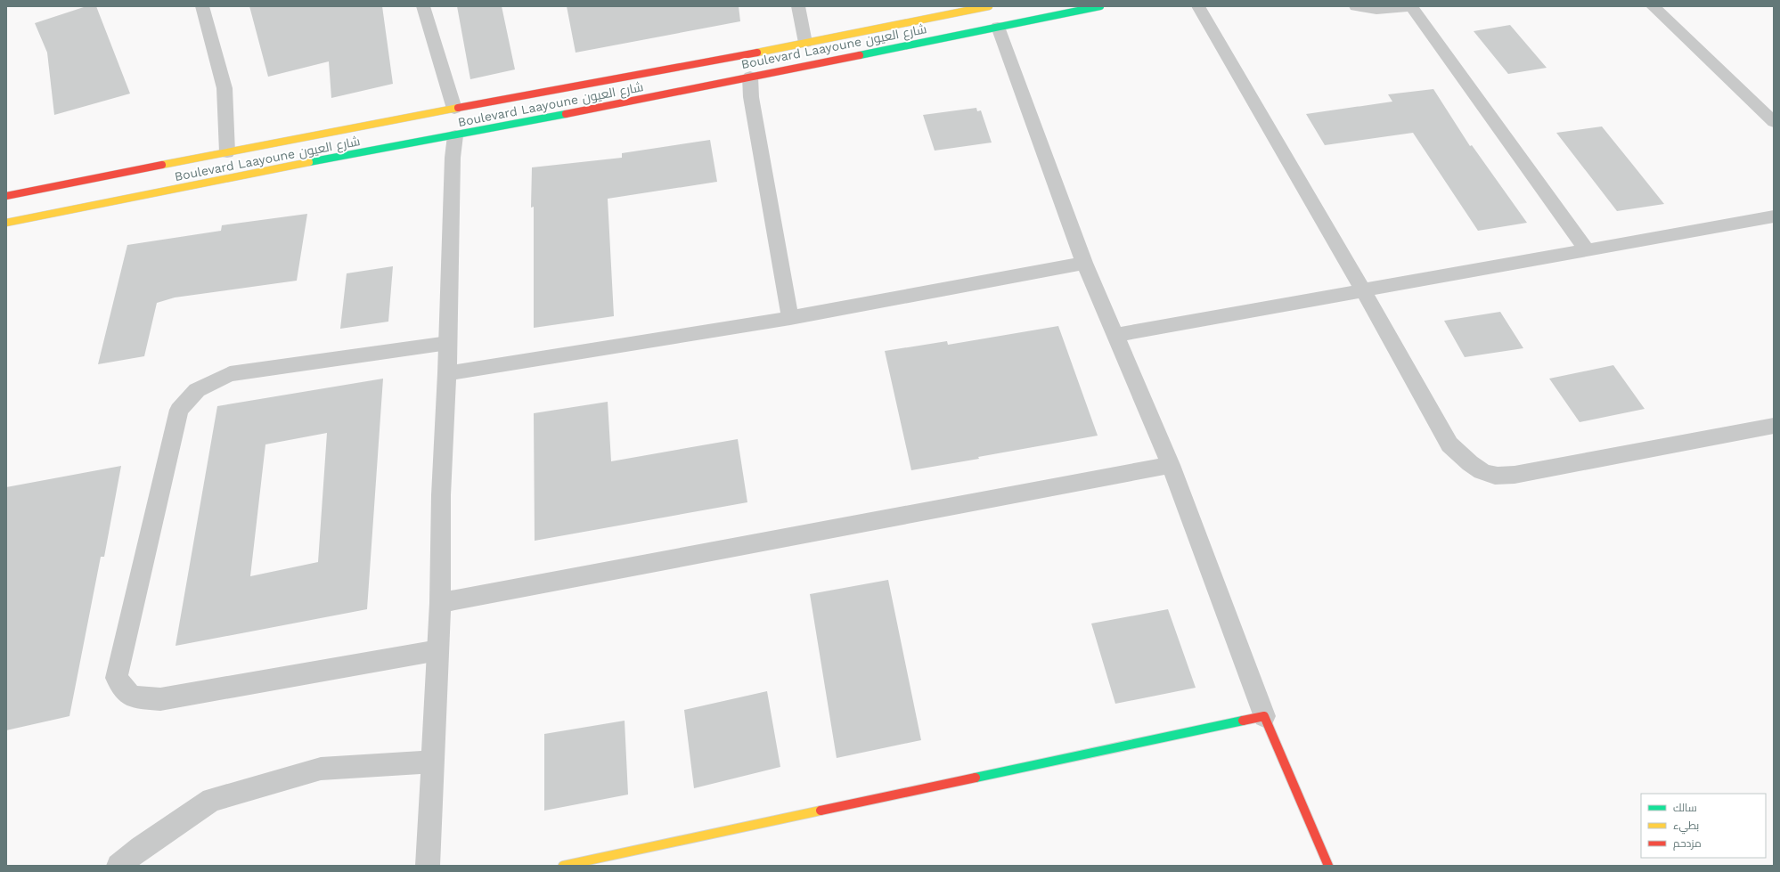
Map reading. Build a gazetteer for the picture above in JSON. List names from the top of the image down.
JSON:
{
  "streets": {
    "street": ["Boulevard Laayoune شارع العيون"]
  },
  "legend": ["سالك", "بطيء", "مزدحم"]
}
